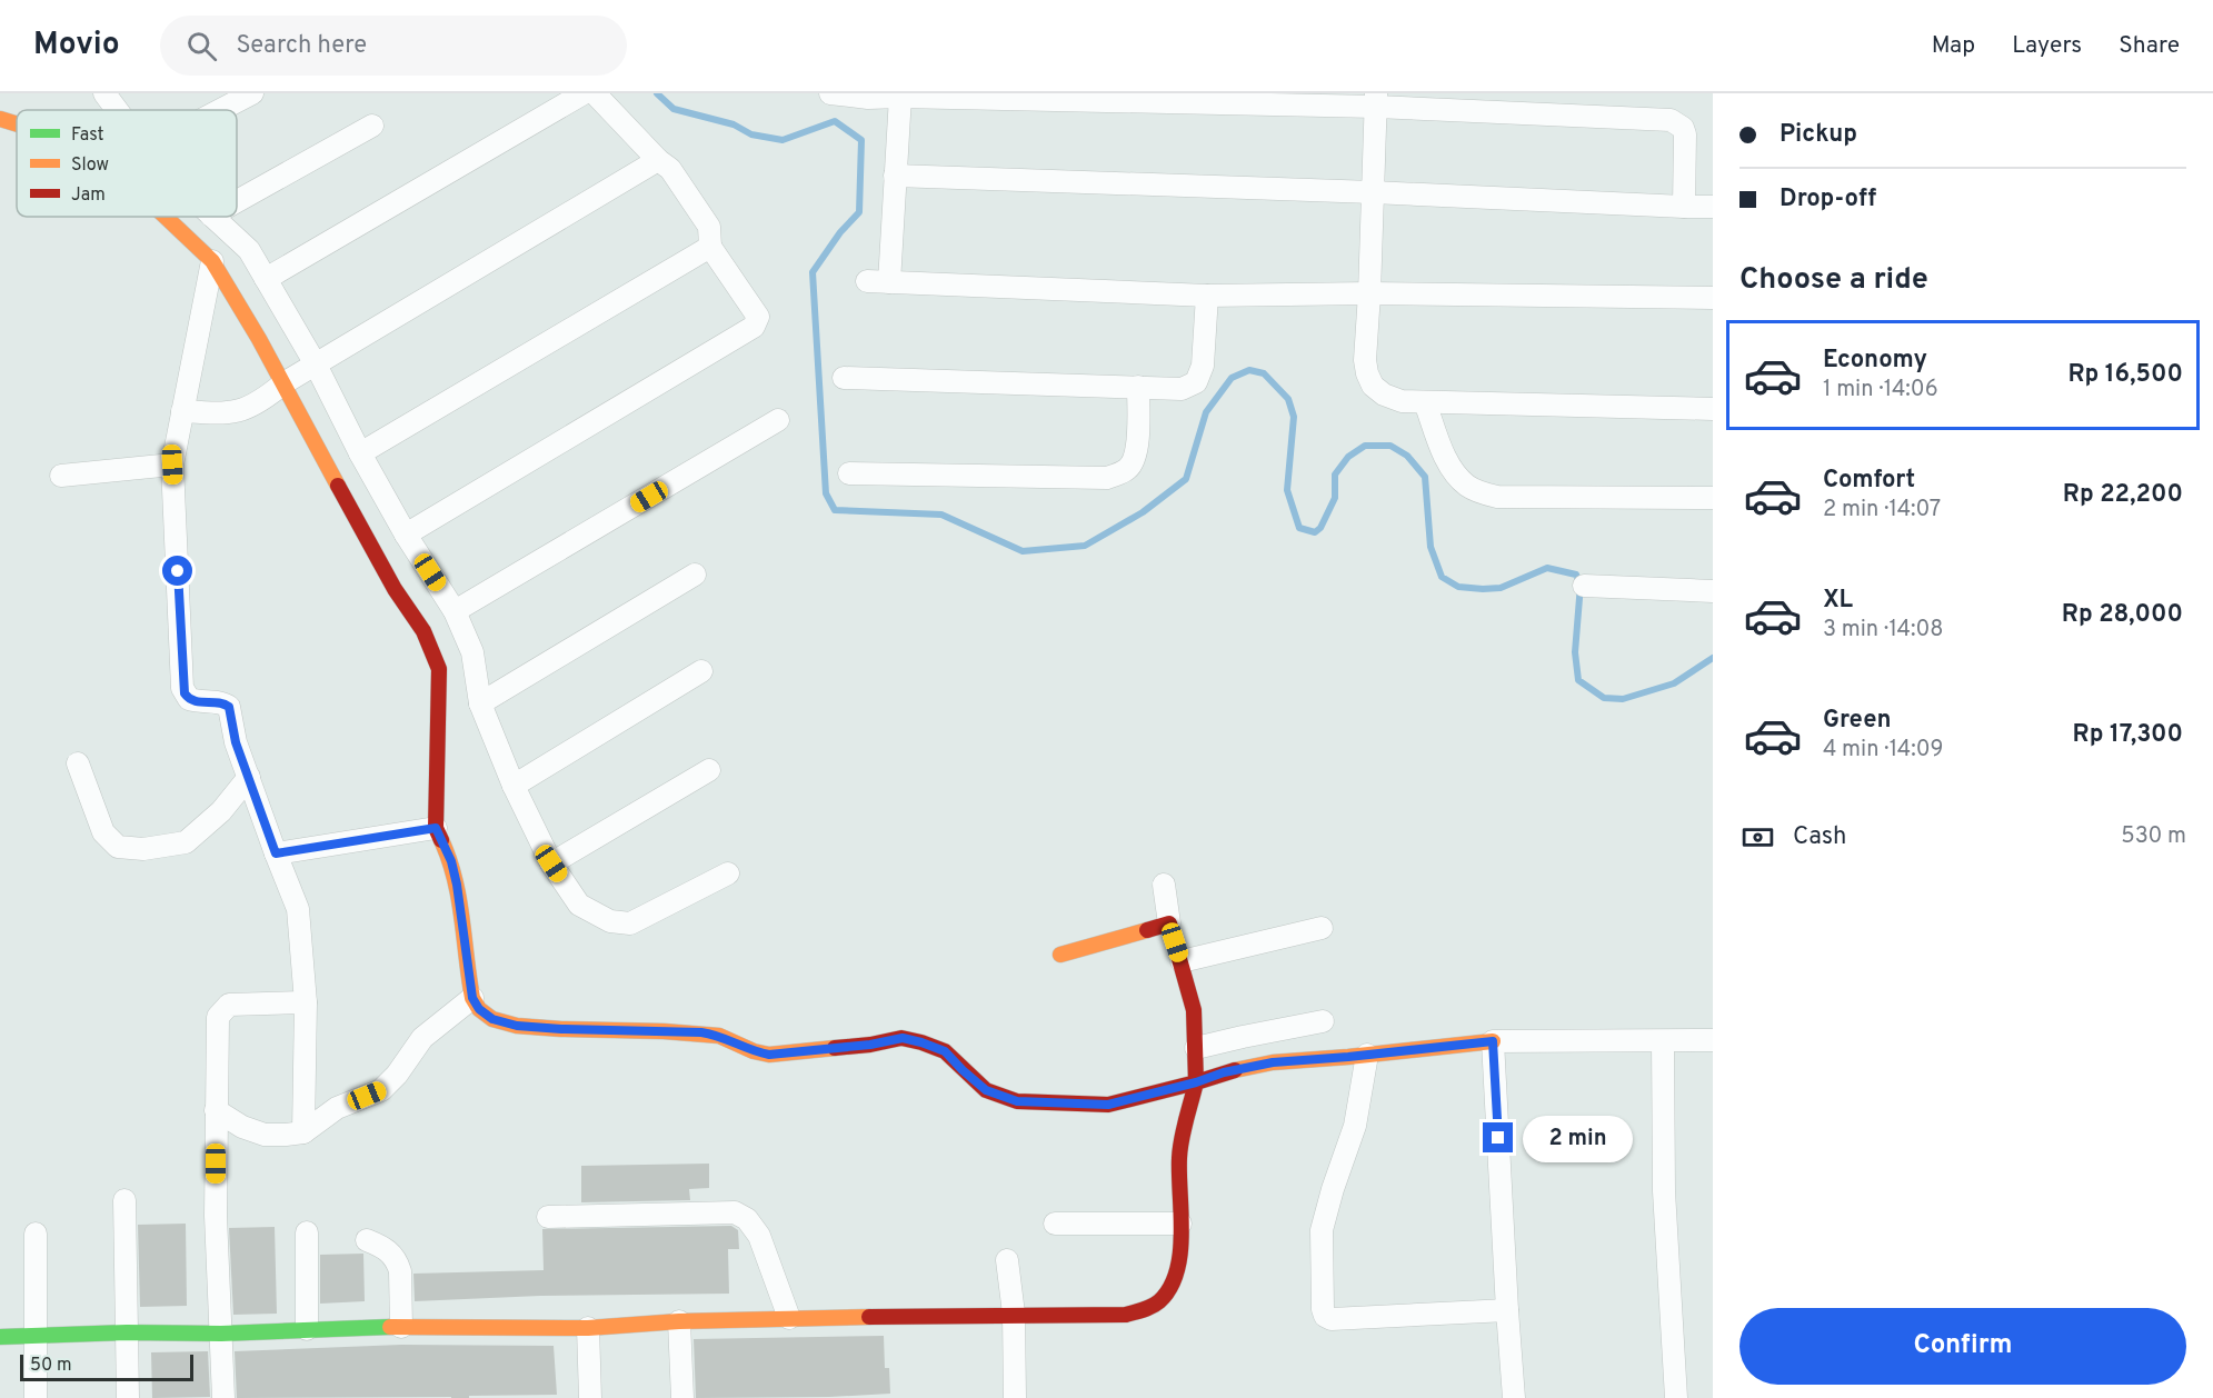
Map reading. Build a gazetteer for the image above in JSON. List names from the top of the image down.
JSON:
{
  "legend": ["Fast", "Slow", "Jam"],
  "scale_bar": "50 m",
  "page": {
    "header": "Movio",
    "search": "Search here",
    "nav": ["Map", "Layers", "Share"],
    "banner": ["Pickup", "Drop-off"],
    "heading": "Choose a ride",
    "list": [
      {
        "name": "Economy",
        "note": "1 min · 14:06",
        "value": "Rp 16,500"
      },
      {
        "name": "Comfort",
        "note": "2 min · 14:07",
        "value": "Rp 22,200"
      },
      {
        "name": "XL",
        "note": "3 min · 14:08",
        "value": "Rp 28,000"
      },
      {
        "name": "Green",
        "note": "4 min · 14:09",
        "value": "Rp 17,300"
      }
    ],
    "pay": ["Cash", "530 m"],
    "bubble": "2 min",
    "buttons": "Confirm",
    "scale": "50 m"
  }
}
